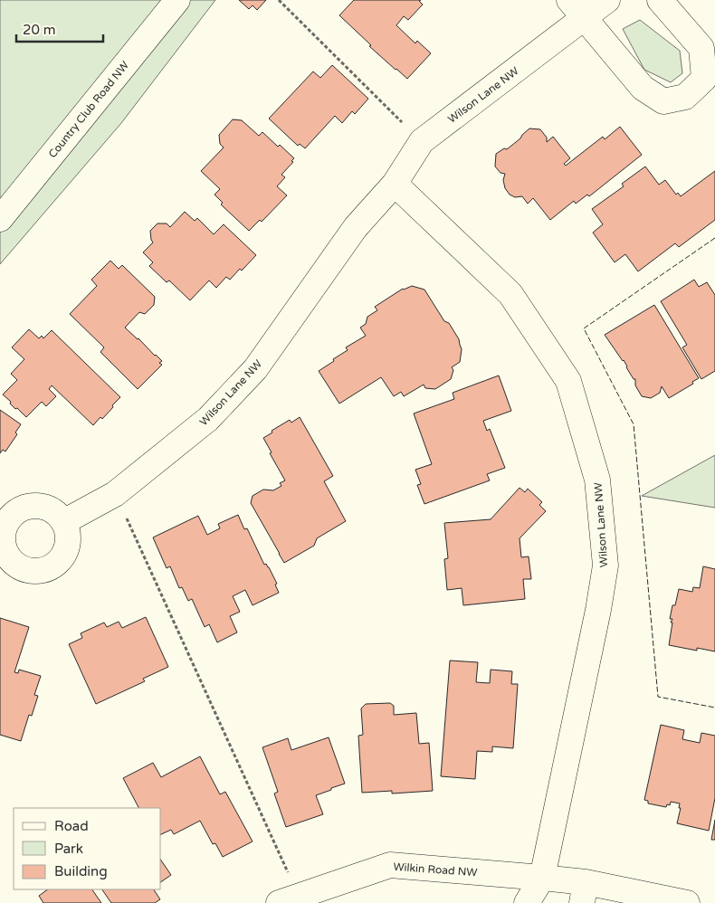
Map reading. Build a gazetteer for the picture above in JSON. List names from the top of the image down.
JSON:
{
  "streets": {
    "street": ["Wilson Lane NW", "Country Club Road NW", "Wilkin Road NW"]
  },
  "crossings": [
    ["Wilson Lane NW", "Wilkin Road NW"]
  ],
  "legend": ["Road", "Park", "Building"],
  "scale_bar": "20 m"
}
